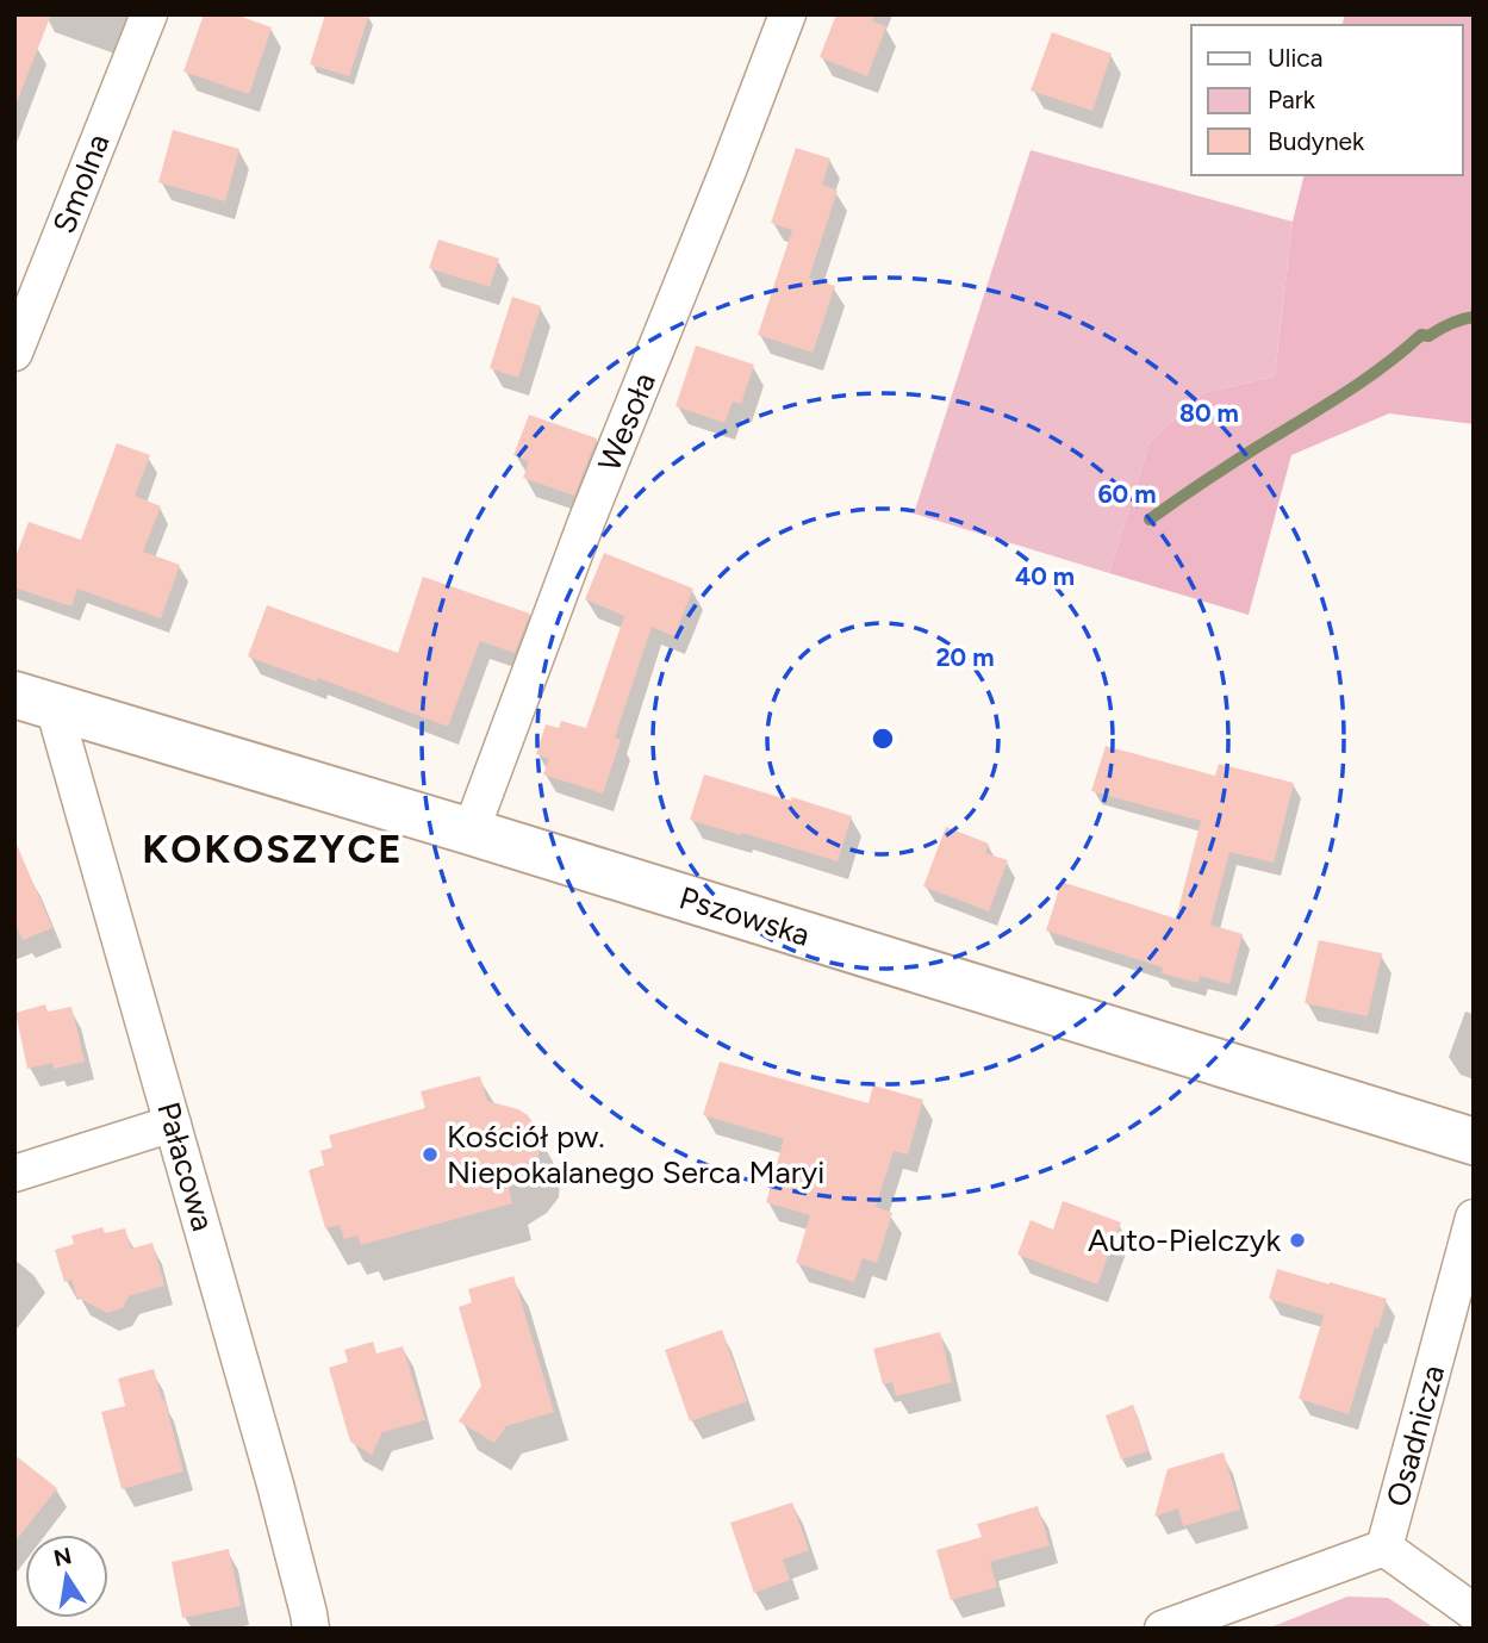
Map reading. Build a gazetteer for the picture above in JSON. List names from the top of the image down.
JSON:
{
  "streets": {
    "main road": ["Pszowska"],
    "street": [
      "Smolna",
      "Wesoła",
      "Pałacowa",
      "Osadnicza"
    ]
  },
  "crossings": [
    ["Wesoła", "Pszowska"],
    ["Pszowska", "Pałacowa"]
  ],
  "districts": ["KOKOSZYCE"],
  "places": ["Kościół pw. Niepokalanego Serca Maryi", "Auto-Pielczyk"],
  "legend": ["Ulica", "Park", "Budynek"],
  "north": "top",
  "rings": [
    "80 m",
    "60 m",
    "40 m",
    "20 m"
  ]
}
